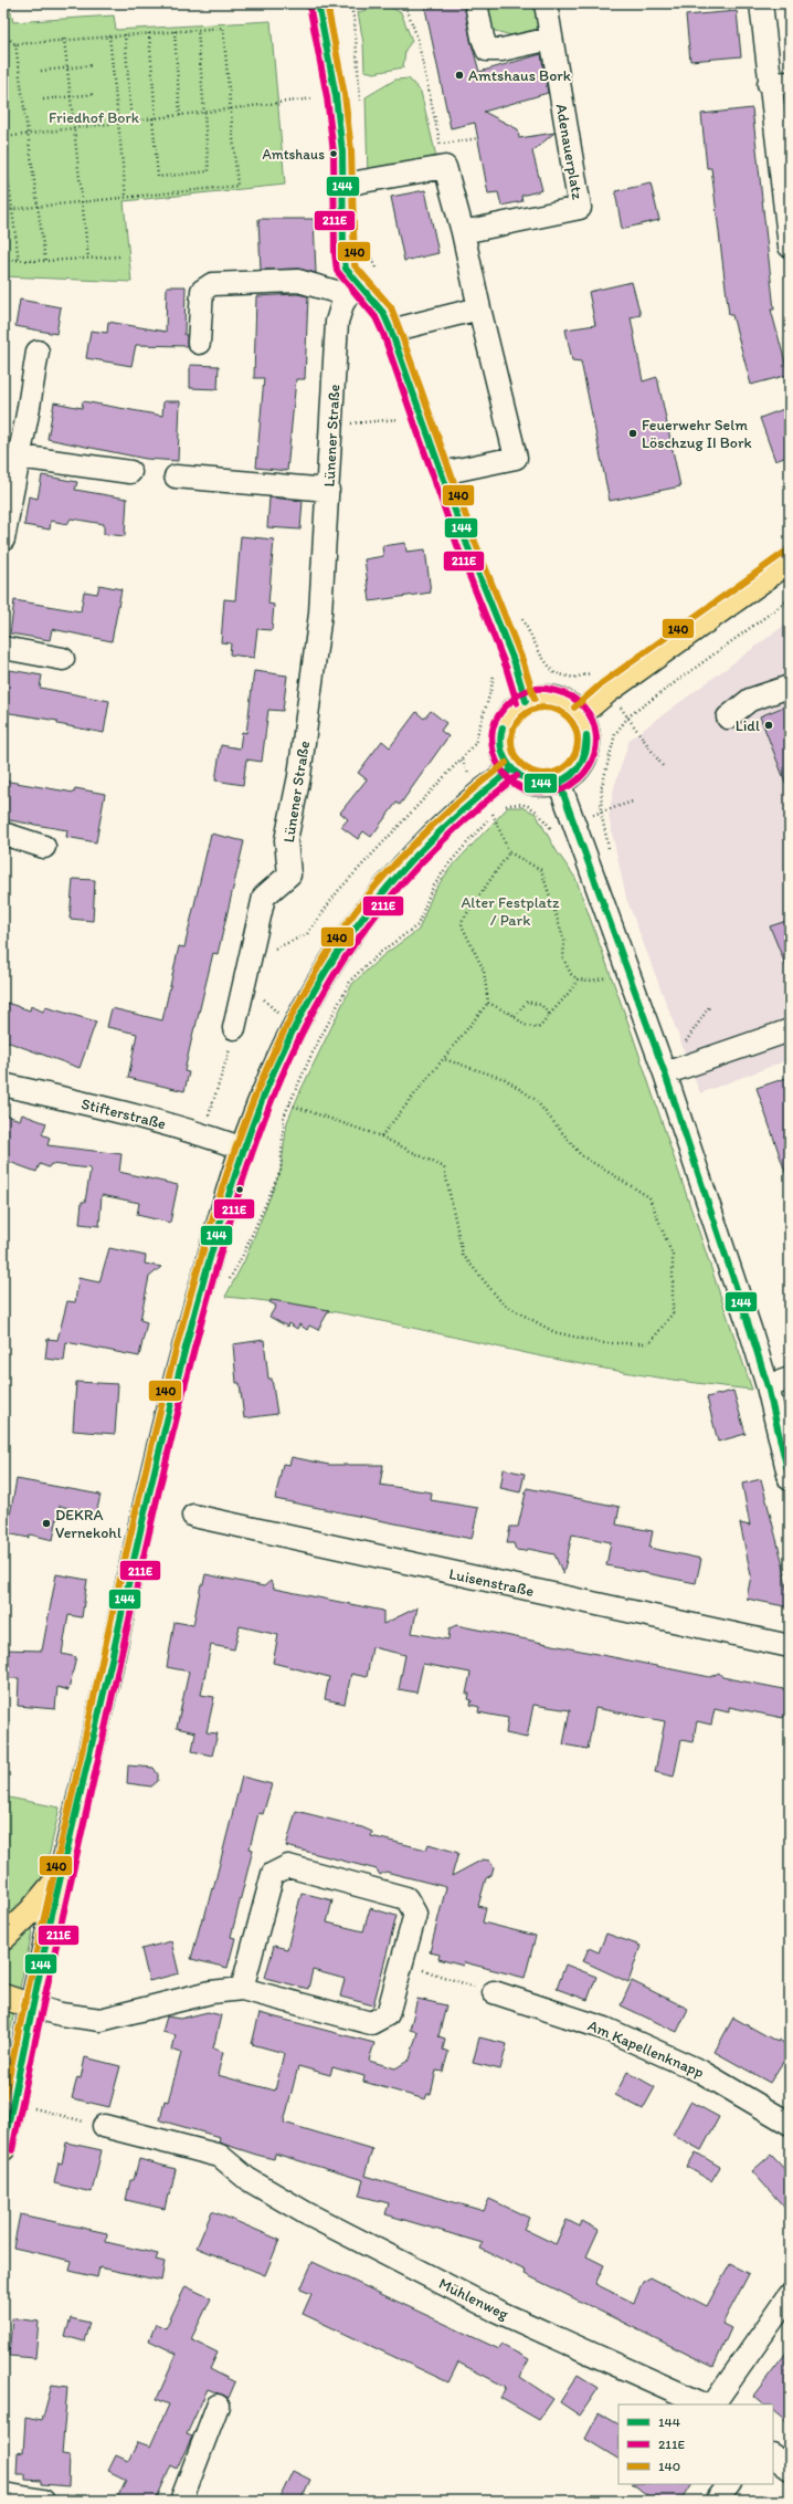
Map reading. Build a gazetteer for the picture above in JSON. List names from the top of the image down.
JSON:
{
  "streets": {
    "street": [
      "Adenauerplatz",
      "Lünener Straße",
      "Stifterstraße",
      "Luisenstraße",
      "Am Kapellenknapp",
      "Mühlenweg"
    ]
  },
  "parks": ["Friedhof Bork", "Alter Festplatz / Park"],
  "places": [
    "Amtshaus Bork",
    "Amtshaus",
    "Feuerwehr Selm Löschzug II Bork",
    "Lidl",
    "DEKRA Vernekohl"
  ],
  "lines": ["transit line 144", "transit line 140", "transit line 211E"],
  "legend": ["144", "211E", "140"]
}
